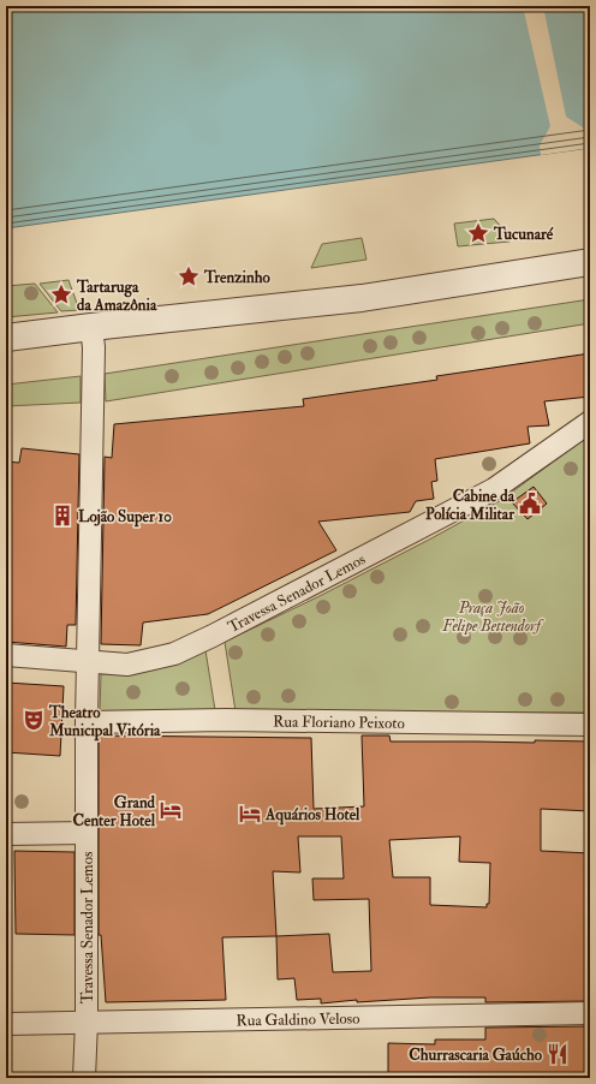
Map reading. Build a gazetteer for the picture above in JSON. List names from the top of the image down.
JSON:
{
  "streets": {
    "street": ["Travessa Senador Lemos", "Rua Floriano Peixoto", "Rua Galdino Veloso"]
  },
  "crossings": [
    ["Travessa Senador Lemos", "Rua Floriano Peixoto"],
    ["Travessa Senador Lemos", "Rua Galdino Veloso"]
  ],
  "parks": ["Praça João Felipe Bettendorf"],
  "places": {
    "place": ["Tucunaré", "Trenzinho", "Tartaruga da Amazônia"],
    "public building": ["Cabine da Polícia Militar"],
    "building": ["Lojão Super 10"],
    "theatre": ["Theatro Municipal Vitória"],
    "hotel": ["Grand Center Hotel", "Aquários Hotel"],
    "restaurant": ["Churrascaria Gaúcho"]
  }
}
